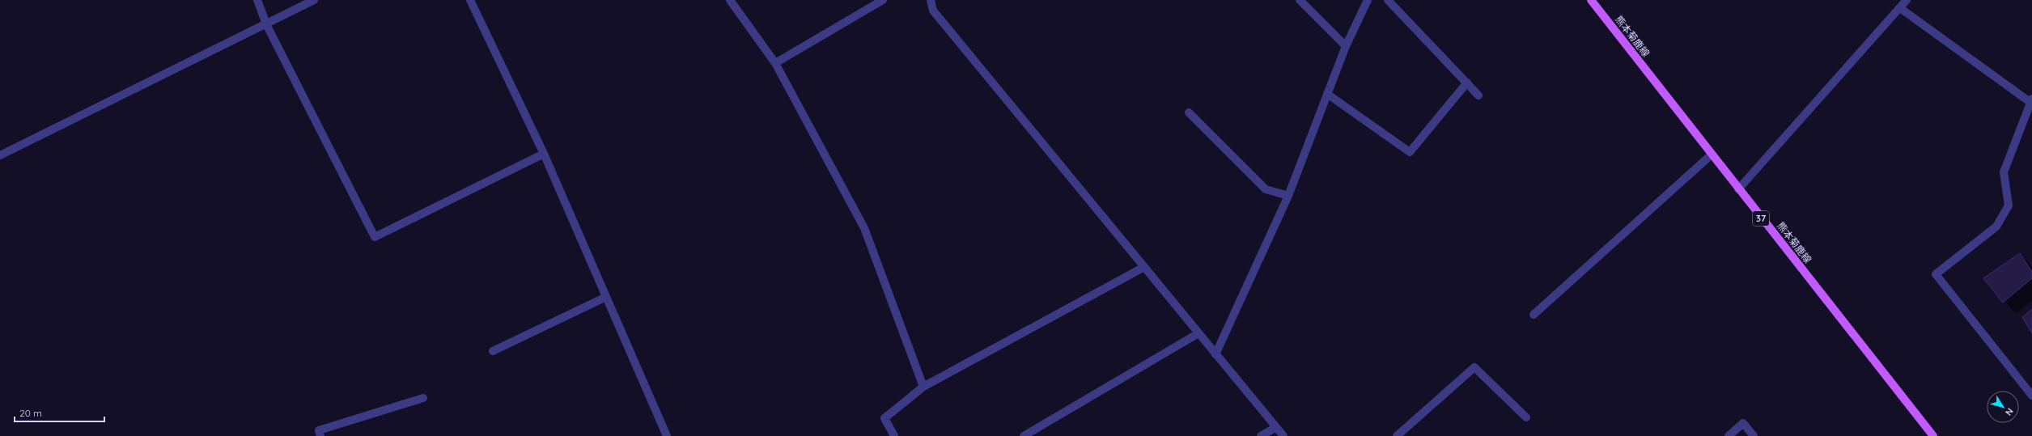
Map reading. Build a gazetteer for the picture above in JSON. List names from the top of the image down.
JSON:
{
  "streets": {
    "main road": ["熊本菊鹿線", "37"]
  },
  "scale_bar": "20 m",
  "north": "bottom right"
}
